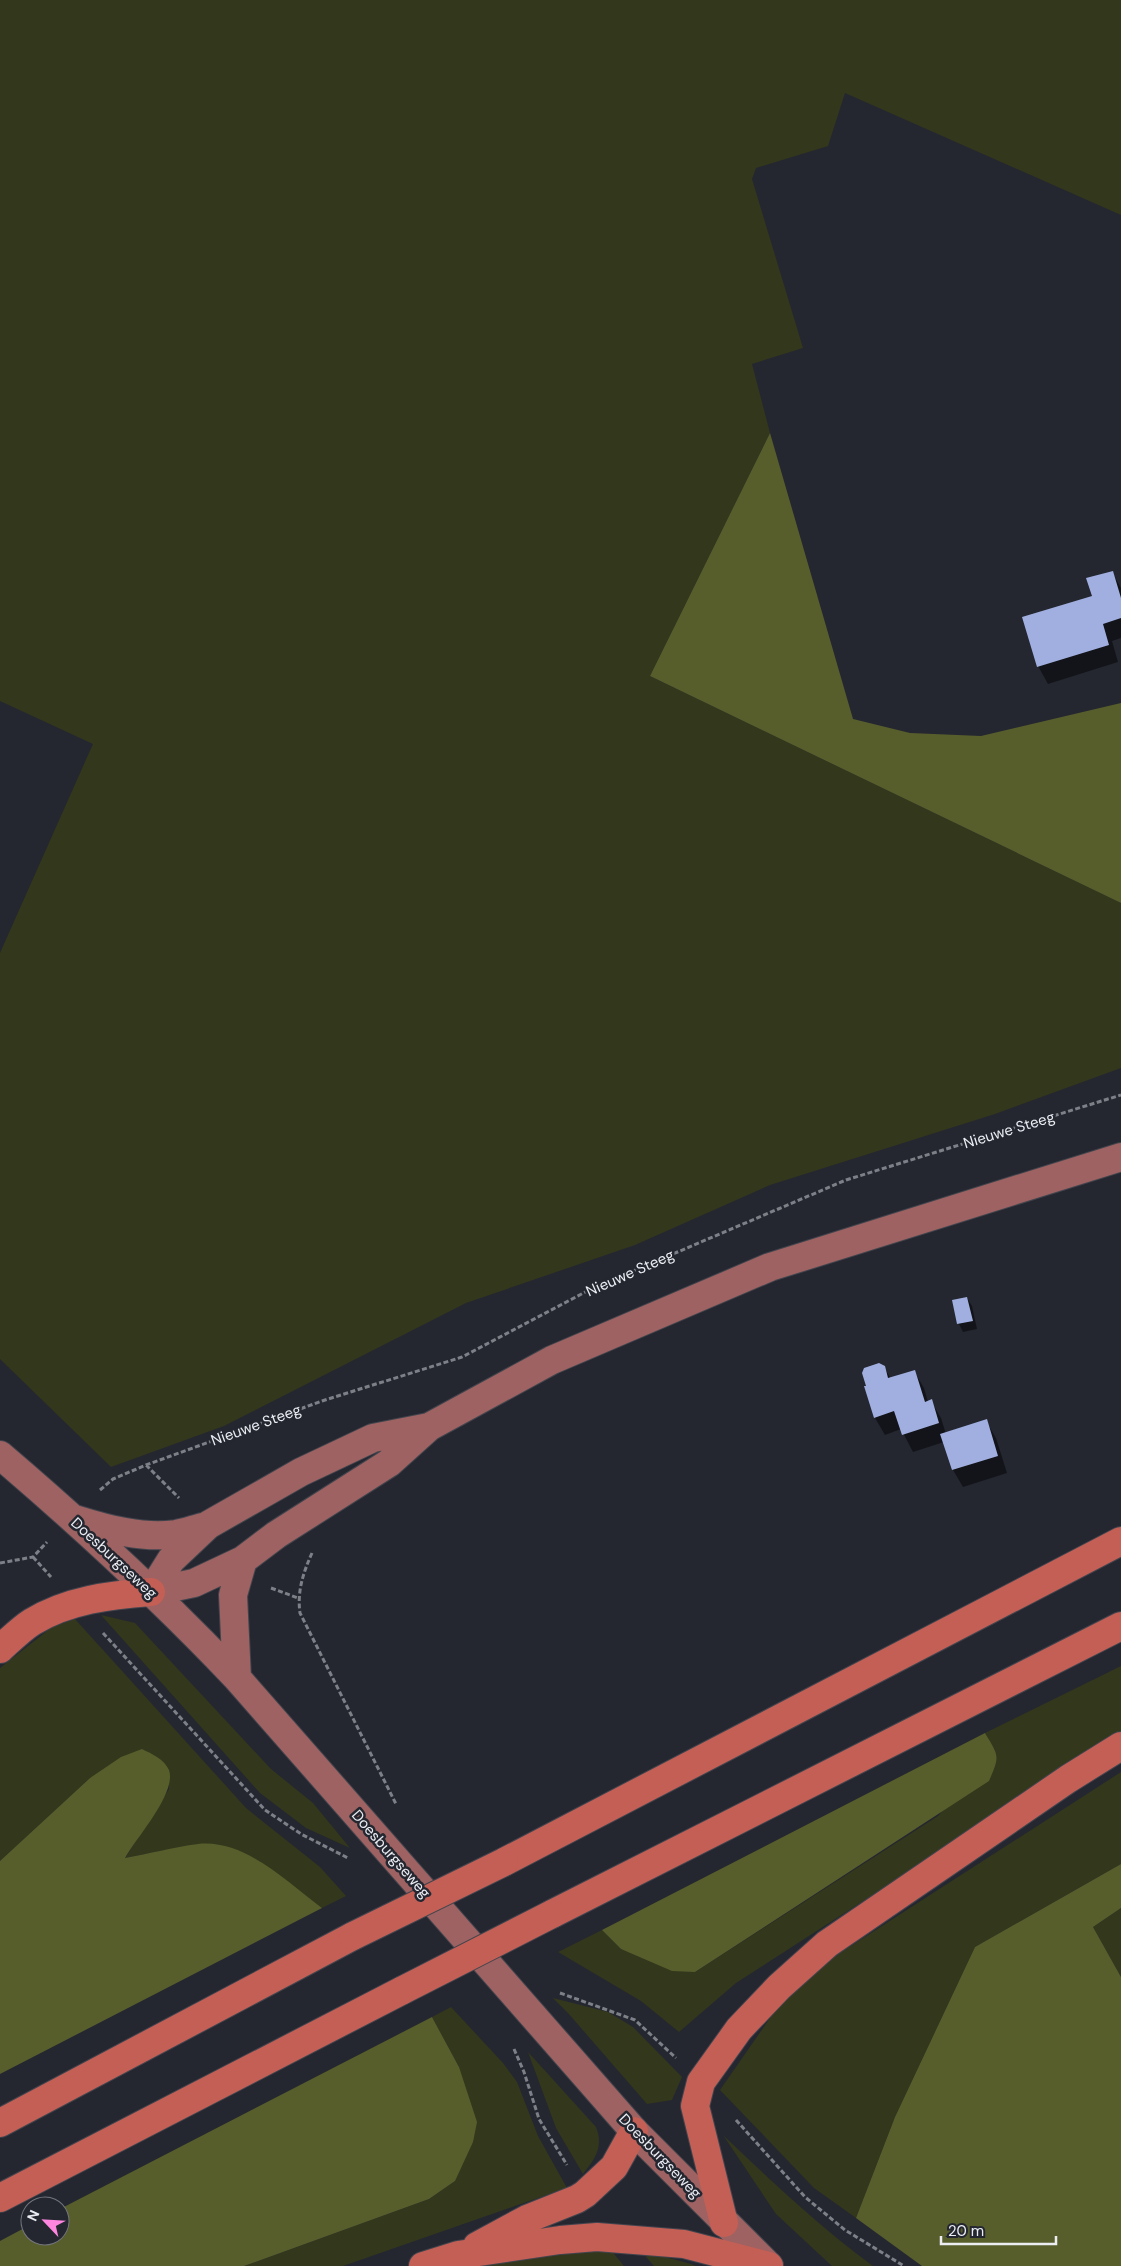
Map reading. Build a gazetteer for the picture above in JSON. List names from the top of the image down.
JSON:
{
  "streets": {
    "main road": ["Doesburgseweg"],
    "path": ["Nieuwe Steeg"]
  },
  "scale_bar": "20 m",
  "north": "top left"
}
